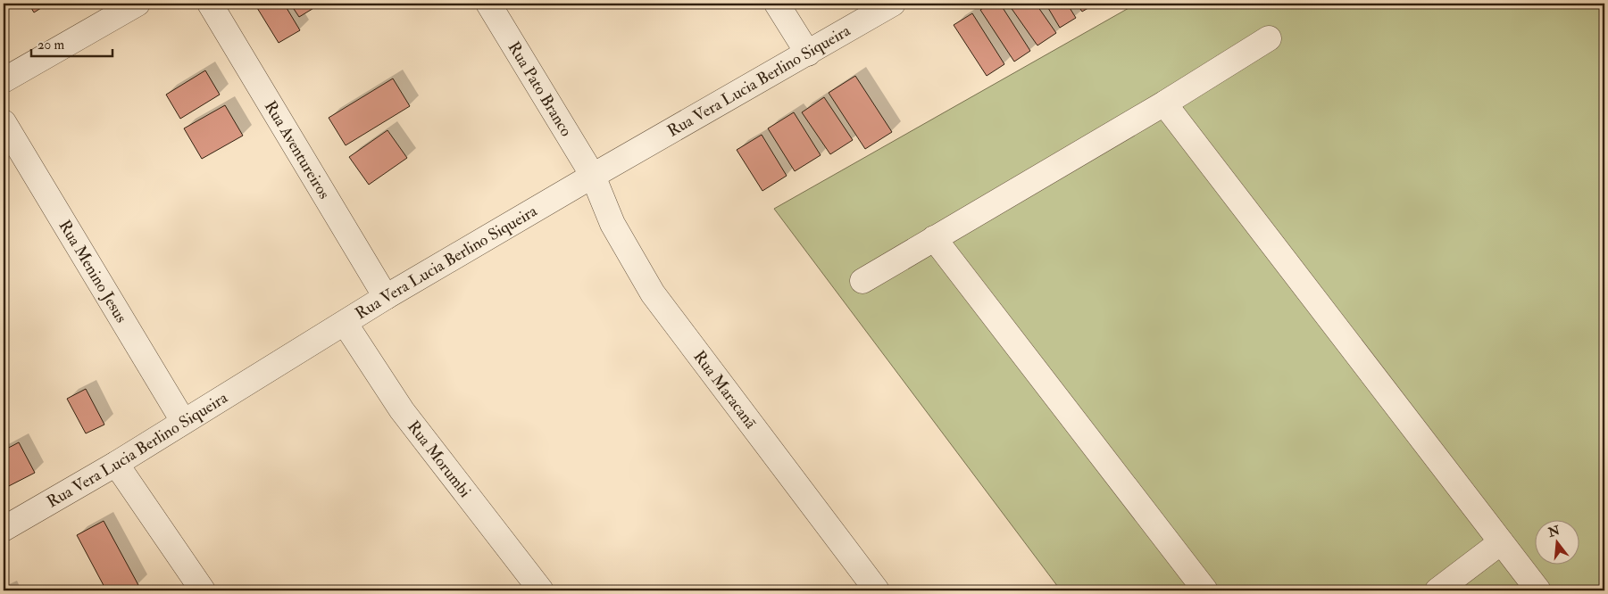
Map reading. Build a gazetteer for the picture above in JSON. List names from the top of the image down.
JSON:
{
  "streets": {
    "street": [
      "Rua Vera Lucia Berlino Siqueira",
      "Rua Pato Branco",
      "Rua Aventureiros",
      "Rua Menino Jesus",
      "Rua Maracanã",
      "Rua Morumbi"
    ]
  },
  "crossings": [
    ["Rua Vera Lucia Berlino Siqueira", "Rua Pato Branco"],
    ["Rua Vera Lucia Berlino Siqueira", "Rua Aventureiros"],
    ["Rua Vera Lucia Berlino Siqueira", "Rua Menino Jesus"],
    ["Rua Vera Lucia Berlino Siqueira", "Rua Maracanã"],
    ["Rua Vera Lucia Berlino Siqueira", "Rua Morumbi"],
    ["Rua Pato Branco", "Rua Maracanã"]
  ],
  "scale_bar": "20 m",
  "north": "top"
}
